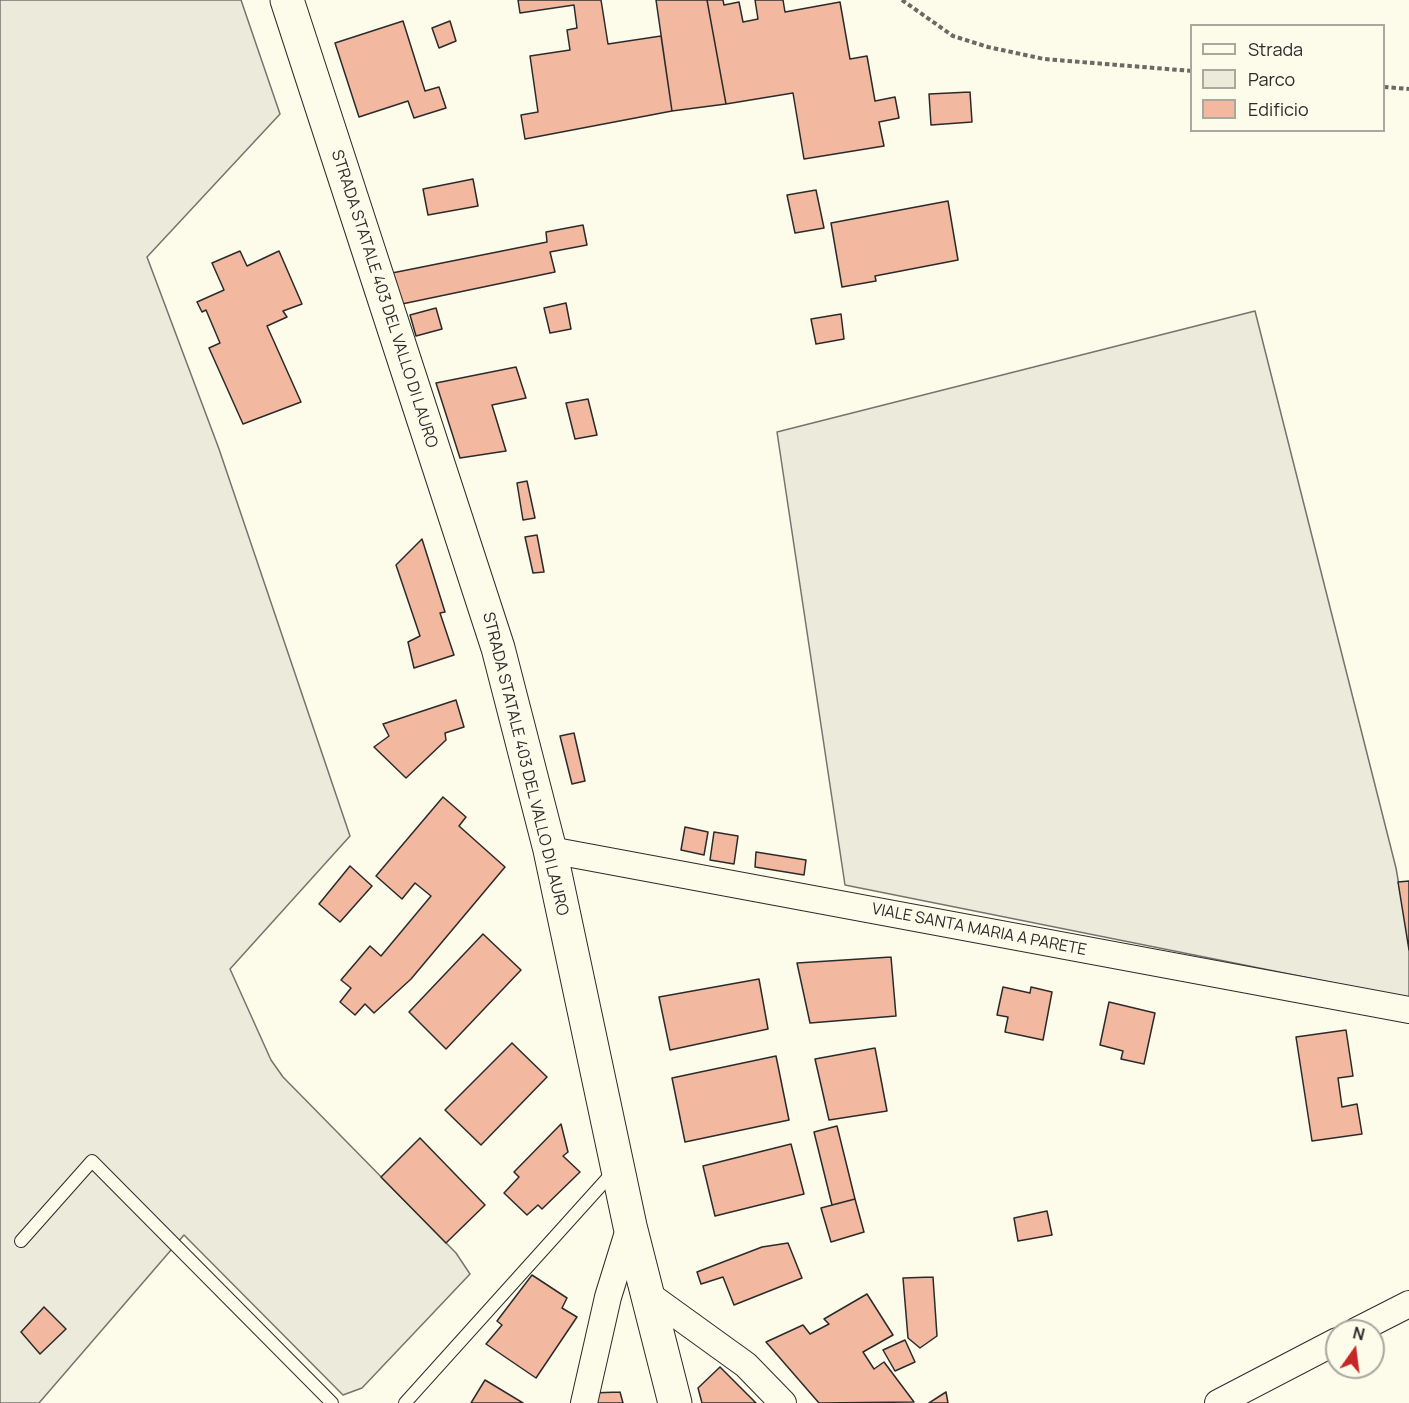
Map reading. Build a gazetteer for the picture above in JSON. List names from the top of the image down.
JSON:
{
  "streets": {
    "main road": ["STRADA STATALE 403 DEL VALLO DI LAURO"],
    "street": ["VIALE SANTA MARIA A PARETE"]
  },
  "crossings": [
    ["STRADA STATALE 403 DEL VALLO DI LAURO", "VIALE SANTA MARIA A PARETE"]
  ],
  "legend": ["Strada", "Parco", "Edificio"],
  "north": "top"
}
